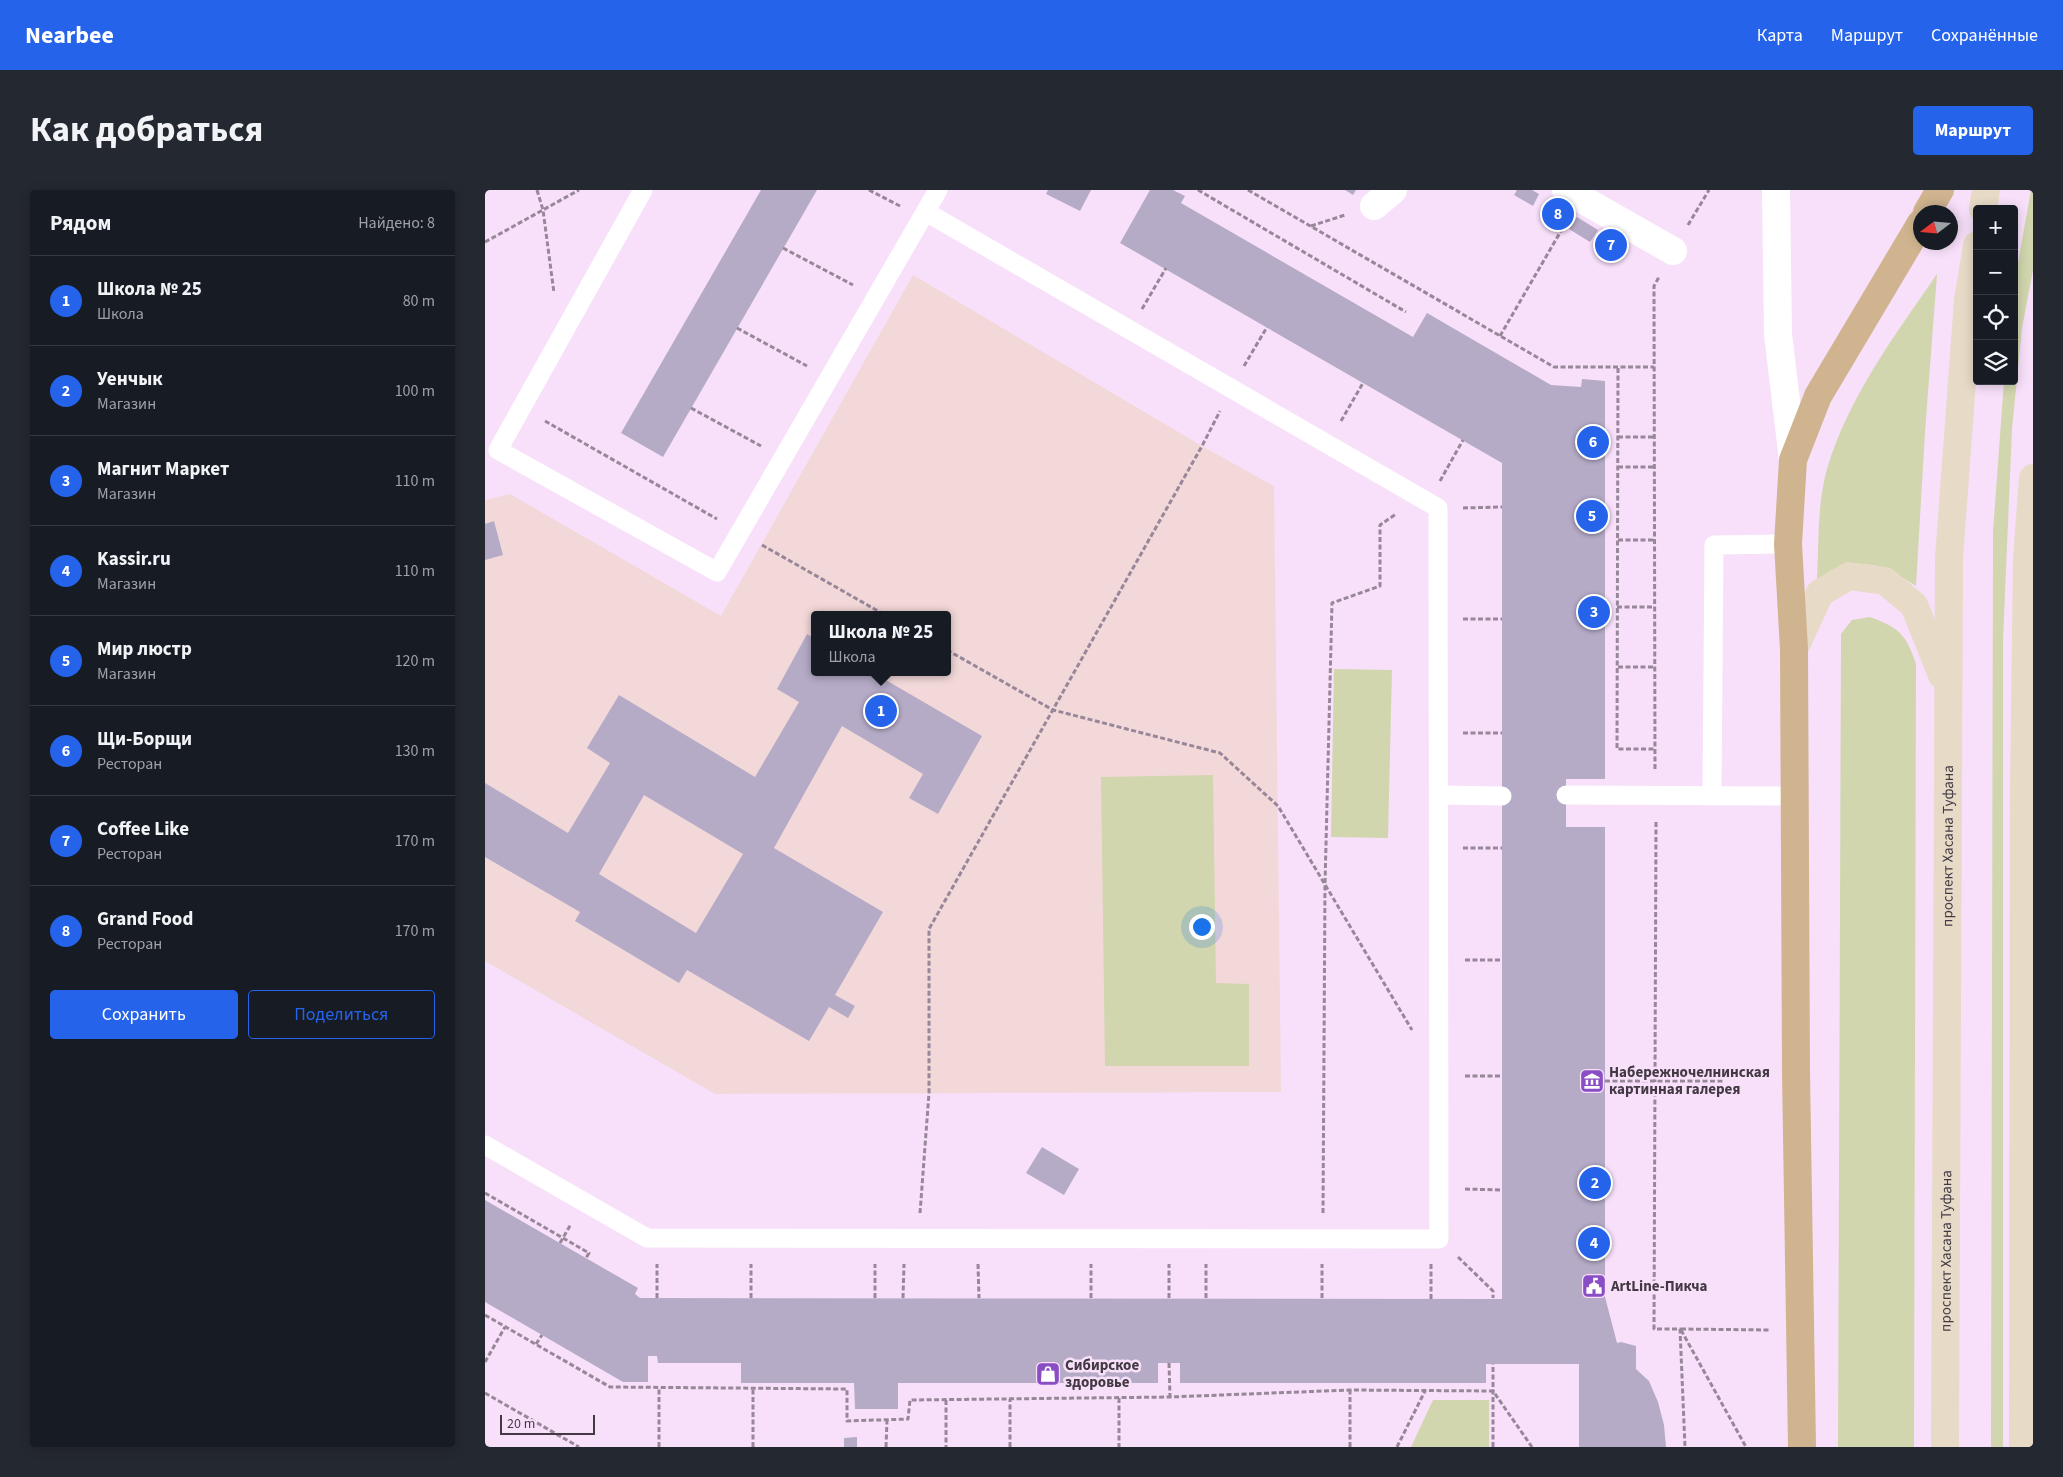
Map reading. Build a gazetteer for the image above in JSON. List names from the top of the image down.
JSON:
{
  "streets": {
    "main road": ["проспект Хасана Туфана"]
  },
  "places": {
    "museum": ["Набережночелнинская картинная галерея"],
    "public building": ["ArtLine-Пикча"],
    "shop": ["Сибирское здоровье"]
  },
  "scale_bar": "20 m",
  "north": "left",
  "page": {
    "header": "Nearbee",
    "nav": ["Карта", "Маршрут", "Сохранённые"],
    "title": "Как добраться",
    "buttons": [
      "Маршрут",
      ["Сохранить", "Поделиться"]
    ],
    "heading": ["Рядом", "Найдено: 8"],
    "pins": [
      "8",
      "7",
      "6",
      "5",
      "3",
      "1",
      "2",
      "4"
    ],
    "map_buttons": ["+", "−"],
    "list": [
      {
        "mark": "1",
        "name": "Школа № 25",
        "note": "Школа",
        "value": "80 m"
      },
      {
        "mark": "2",
        "name": "Уенчык",
        "note": "Магазин",
        "value": "100 m"
      },
      {
        "mark": "3",
        "name": "Магнит Маркет",
        "note": "Магазин",
        "value": "110 m"
      },
      {
        "mark": "4",
        "name": "Kassir.ru",
        "note": "Магазин",
        "value": "110 m"
      },
      {
        "mark": "5",
        "name": "Мир люстр",
        "note": "Магазин",
        "value": "120 m"
      },
      {
        "mark": "6",
        "name": "Щи-Борщи",
        "note": "Ресторан",
        "value": "130 m"
      },
      {
        "mark": "7",
        "name": "Coffee Like",
        "note": "Ресторан",
        "value": "170 m"
      },
      {
        "mark": "8",
        "name": "Grand Food",
        "note": "Ресторан",
        "value": "170 m"
      }
    ],
    "popup": ["Школа № 25", "Школа"],
    "scale": "20 m"
  }
}
